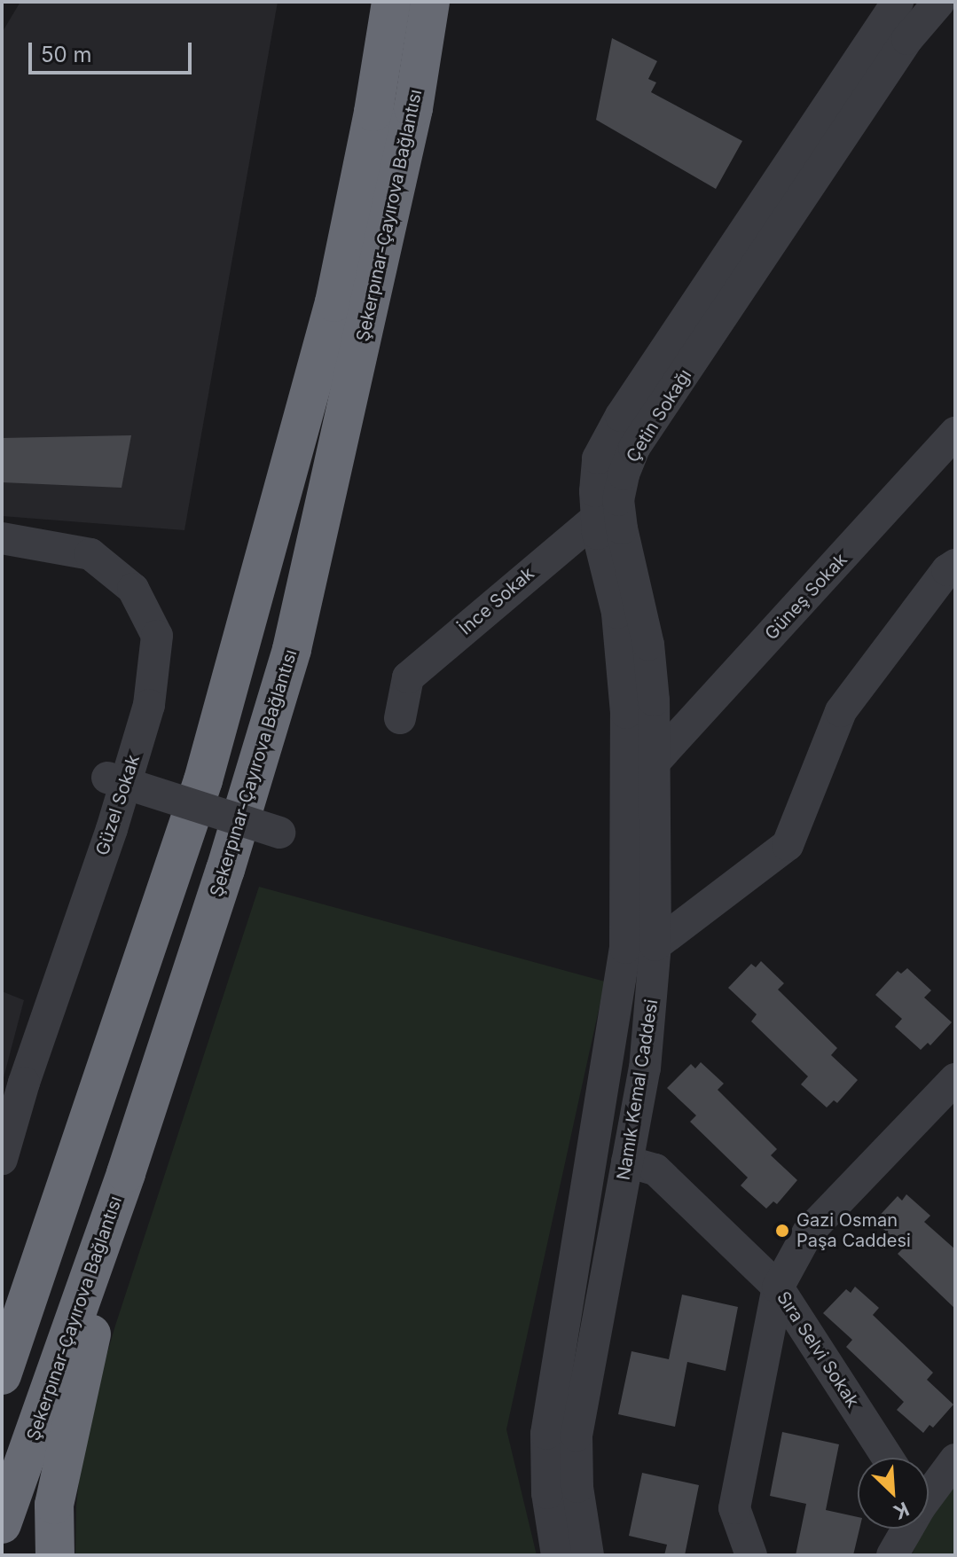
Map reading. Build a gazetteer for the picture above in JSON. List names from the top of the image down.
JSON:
{
  "streets": {
    "highway": ["Şekerpınar-Çayırova Bağlantısı"],
    "street": [
      "Çetin Sokağı",
      "Güneş Sokak",
      "İnce Sokak",
      "Güzel Sokak",
      "Namık Kemal Caddesi",
      "Sıra Selvi Sokak"
    ]
  },
  "crossings": [
    ["Çetin Sokağı", "Güneş Sokak"],
    ["Çetin Sokağı", "İnce Sokak"],
    ["Çetin Sokağı", "Namık Kemal Caddesi"],
    ["Namık Kemal Caddesi", "Sıra Selvi Sokak"]
  ],
  "places": ["Gazi Osman Paşa Caddesi"],
  "scale_bar": "50 m",
  "north": "bottom right"
}
